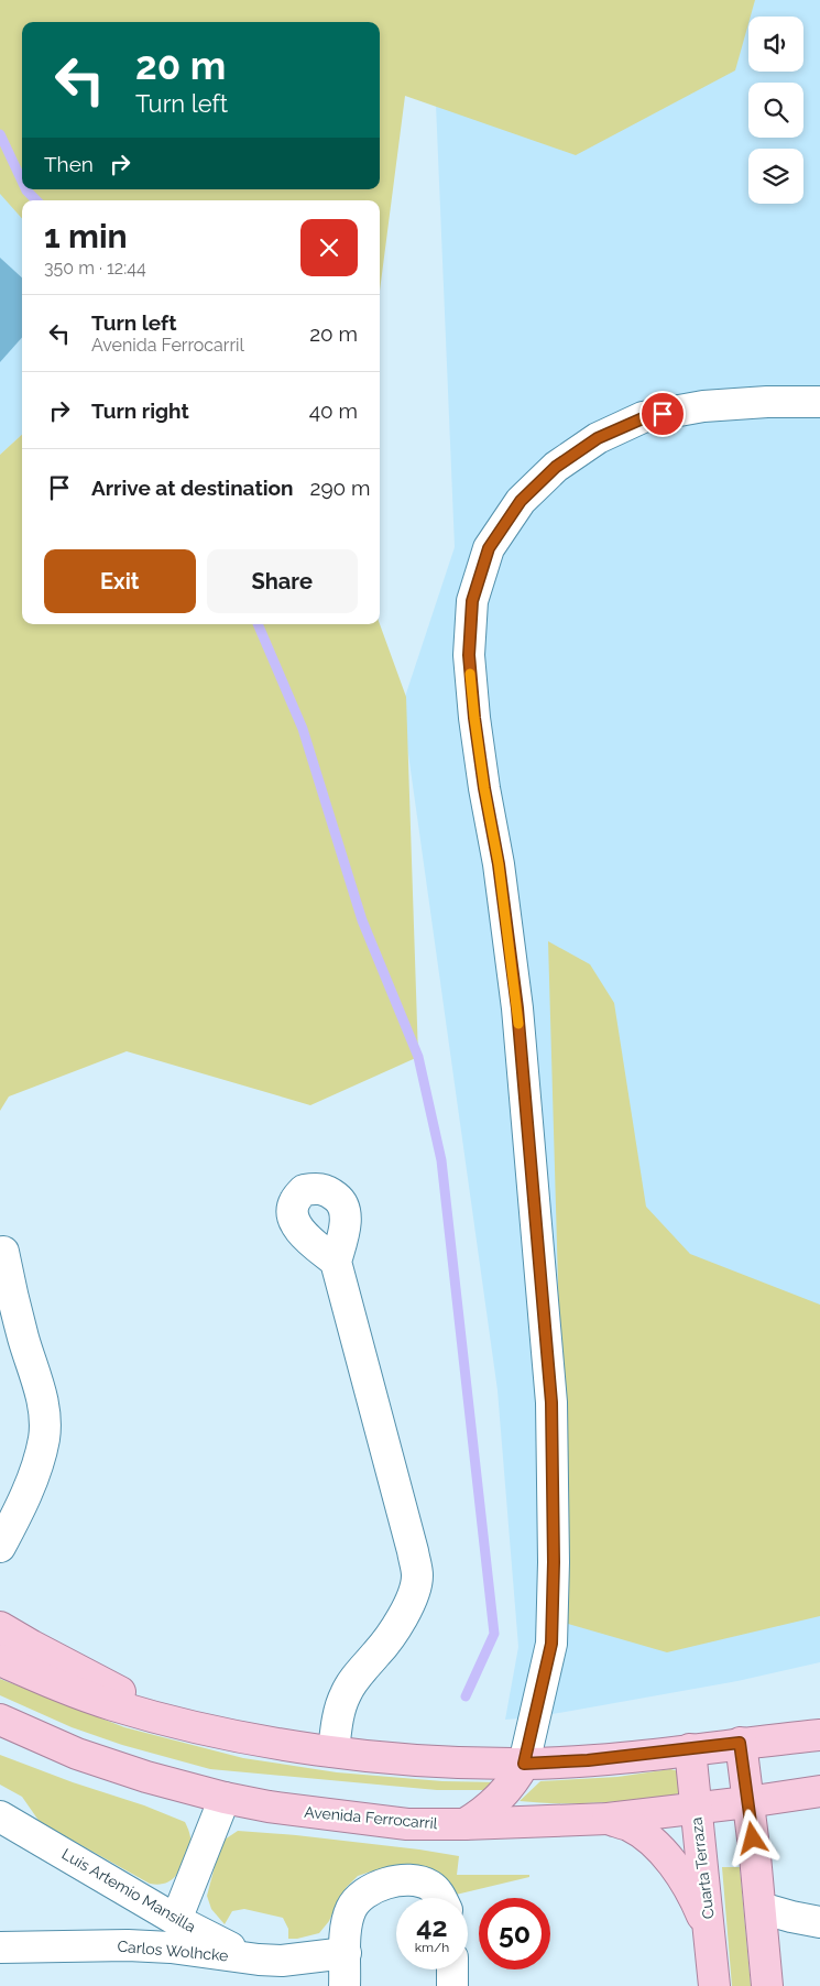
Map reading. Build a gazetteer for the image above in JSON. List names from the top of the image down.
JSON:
{
  "streets": {
    "main road": ["Avenida Ferrocarril", "Cuarta Terraza"],
    "street": ["Luis Artemio Mansilla", "Carlos Wolhcke"]
  },
  "crossings": [
    ["Avenida Ferrocarril", "Cuarta Terraza"],
    ["Luis Artemio Mansilla", "Carlos Wolhcke"]
  ],
  "page": {
    "turn": ["20 m", "Turn left"],
    "then": "Then",
    "heading": ["1 min", "350 m · 12:44"],
    "list": [
      {
        "name": "Turn left",
        "note": "Avenida Ferrocarril",
        "value": "20 m"
      },
      {
        "name": "Turn right",
        "value": "40 m"
      },
      {
        "name": "Arrive at destination",
        "value": "290 m"
      }
    ],
    "buttons": ["Exit", "Share"],
    "speed": "42 km/h",
    "limit": "50"
  }
}
